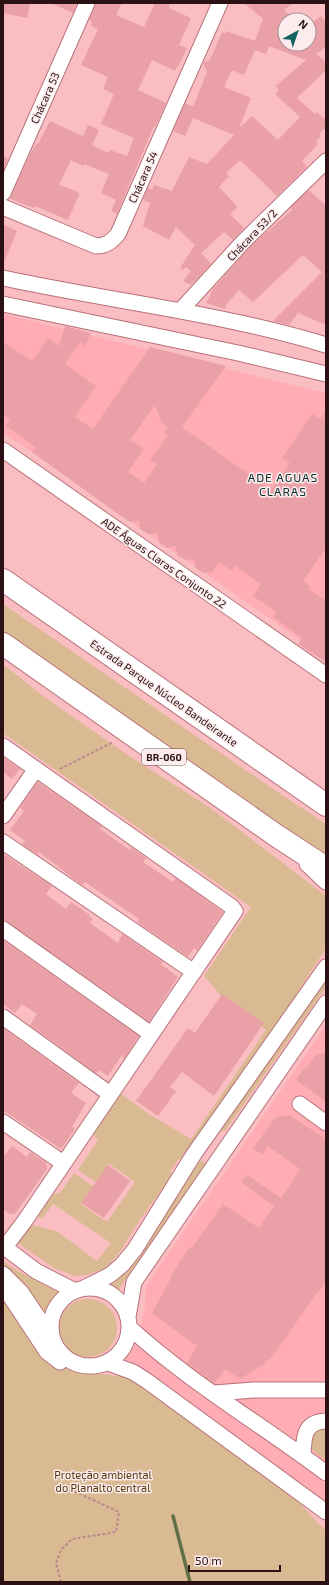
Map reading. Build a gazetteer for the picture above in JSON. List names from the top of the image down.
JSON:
{
  "streets": {
    "highway": ["Estrada Parque Núcleo Bandeirante", "BR-060"],
    "street": [
      "Chácara 53",
      "Chácara 54",
      "Chácara 53/2",
      "ADE Águas Claras Conjunto 22"
    ]
  },
  "districts": ["ADE AGUAS CLARAS"],
  "parks": ["Proteção ambiental do Planalto central"],
  "scale_bar": "50 m",
  "north": "top right"
}
